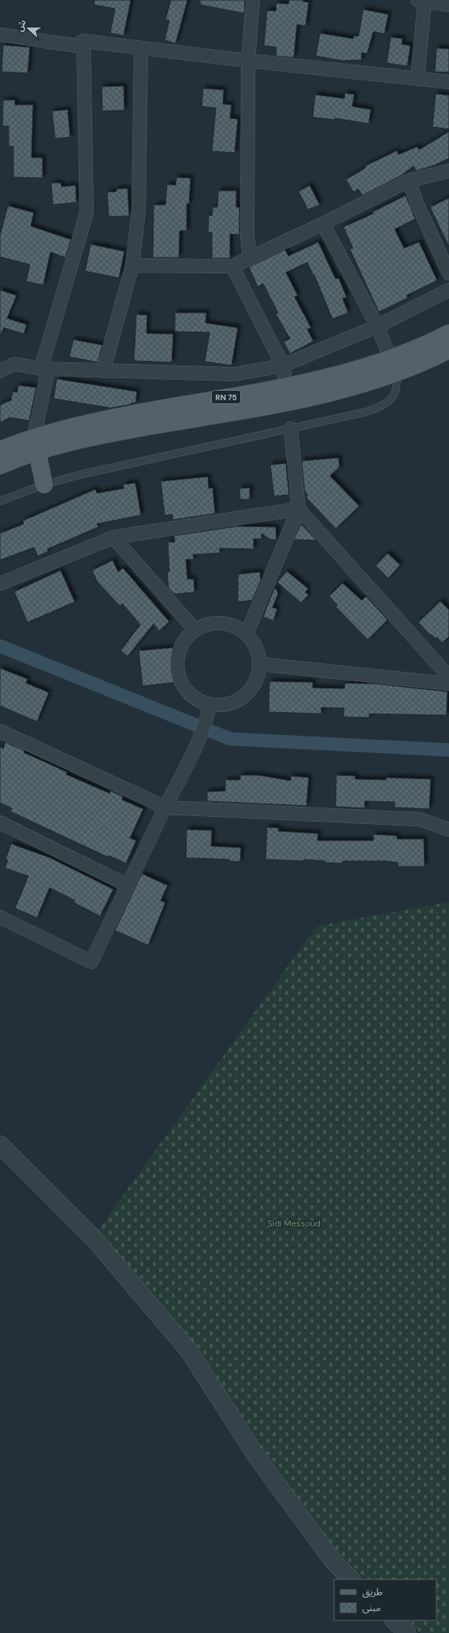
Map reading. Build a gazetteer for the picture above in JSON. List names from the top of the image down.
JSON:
{
  "streets": {
    "main road": ["RN 75"]
  },
  "parks": ["Sidi Messoud"],
  "legend": ["طريق", "مبنى"],
  "north": "left"
}
